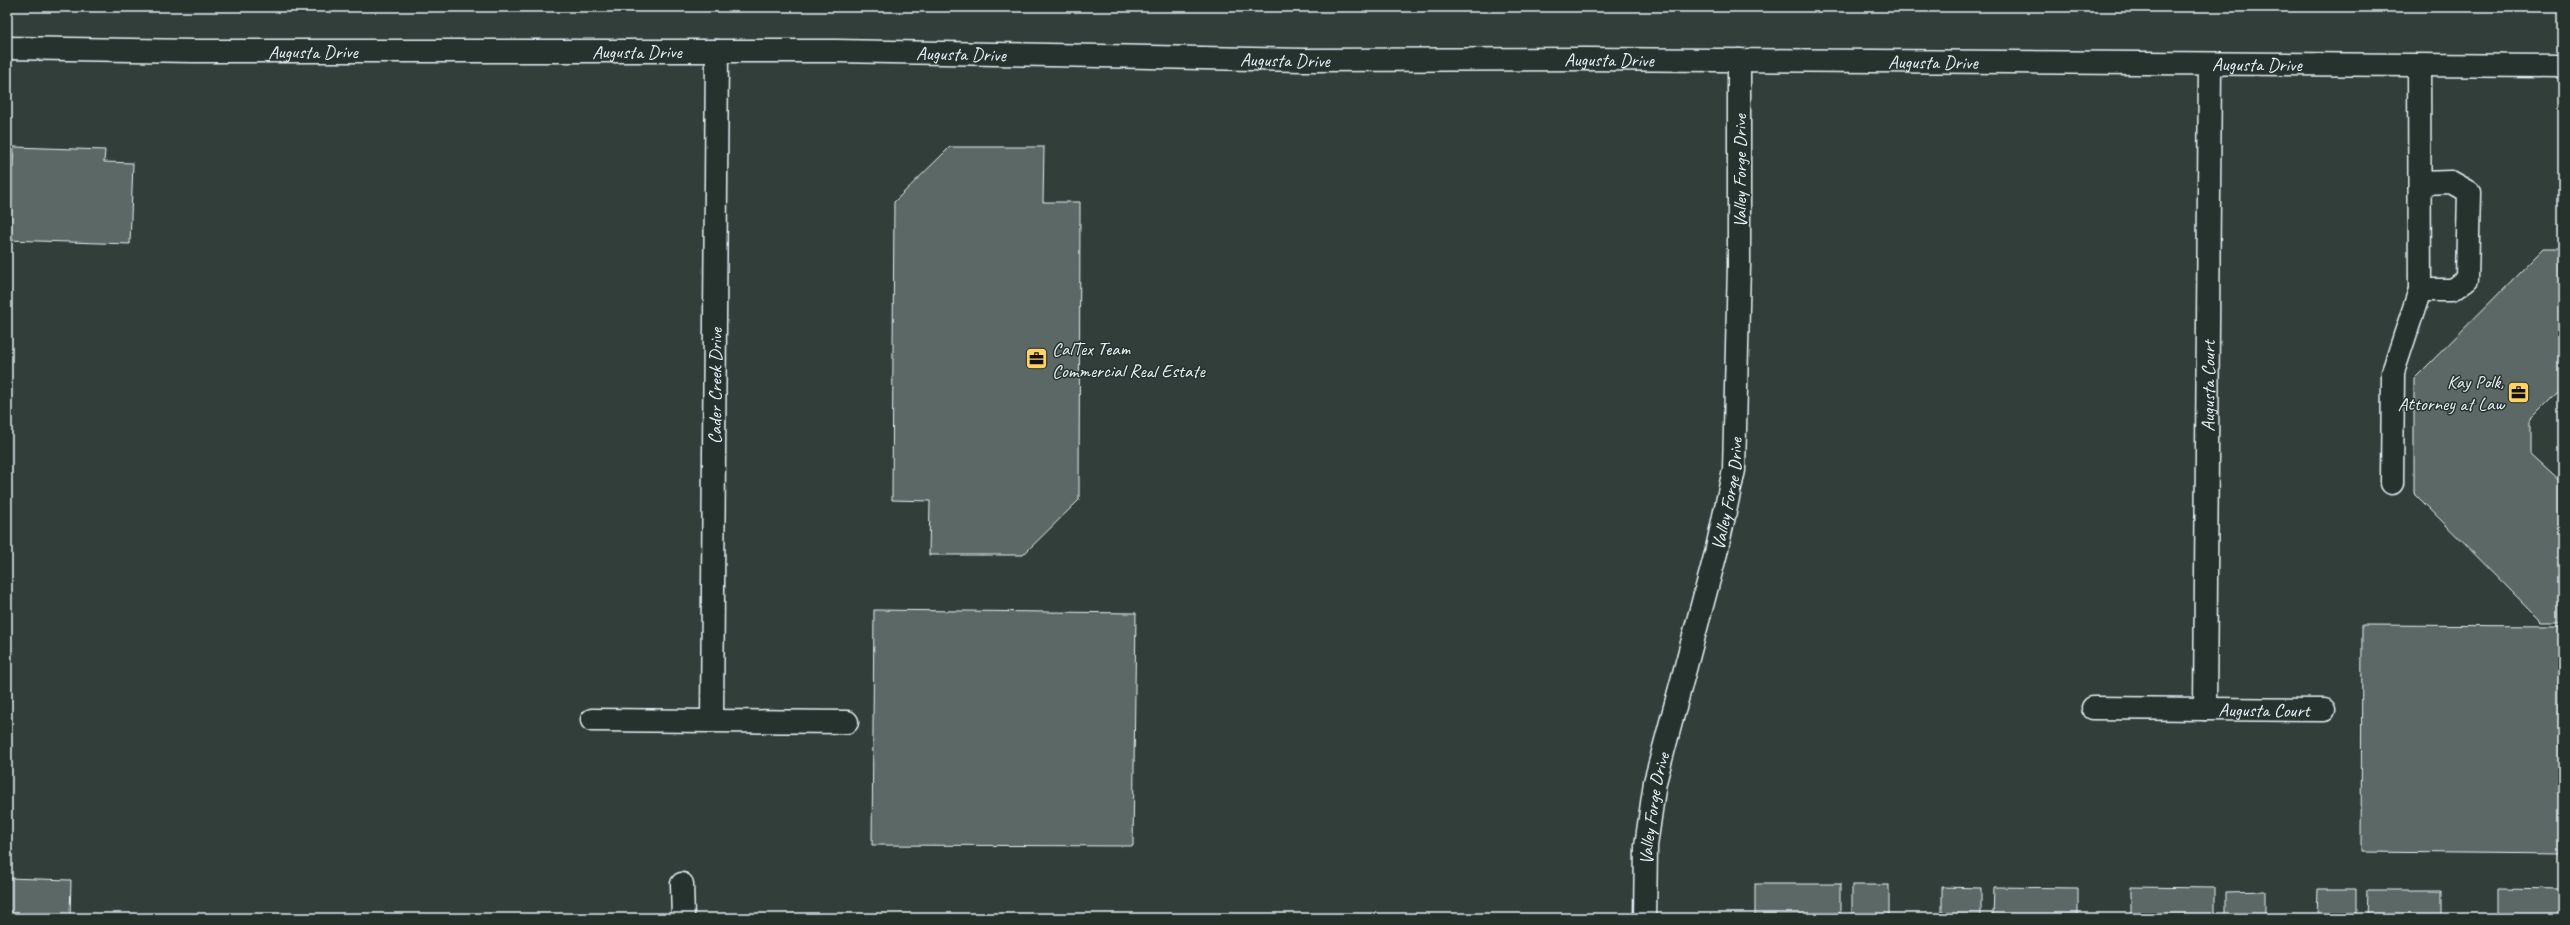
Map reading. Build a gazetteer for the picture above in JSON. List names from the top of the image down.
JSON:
{
  "streets": {
    "street": [
      "Augusta Drive",
      "Valley Forge Drive",
      "Cader Creek Drive",
      "Augusta Court"
    ]
  },
  "crossings": [
    ["Augusta Drive", "Valley Forge Drive"],
    ["Augusta Drive", "Cader Creek Drive"],
    ["Augusta Drive", "Augusta Court"]
  ],
  "places": {
    "office": ["CalTex Team Commercial Real Estate", "Kay Polk, Attorney at Law"]
  }
}
